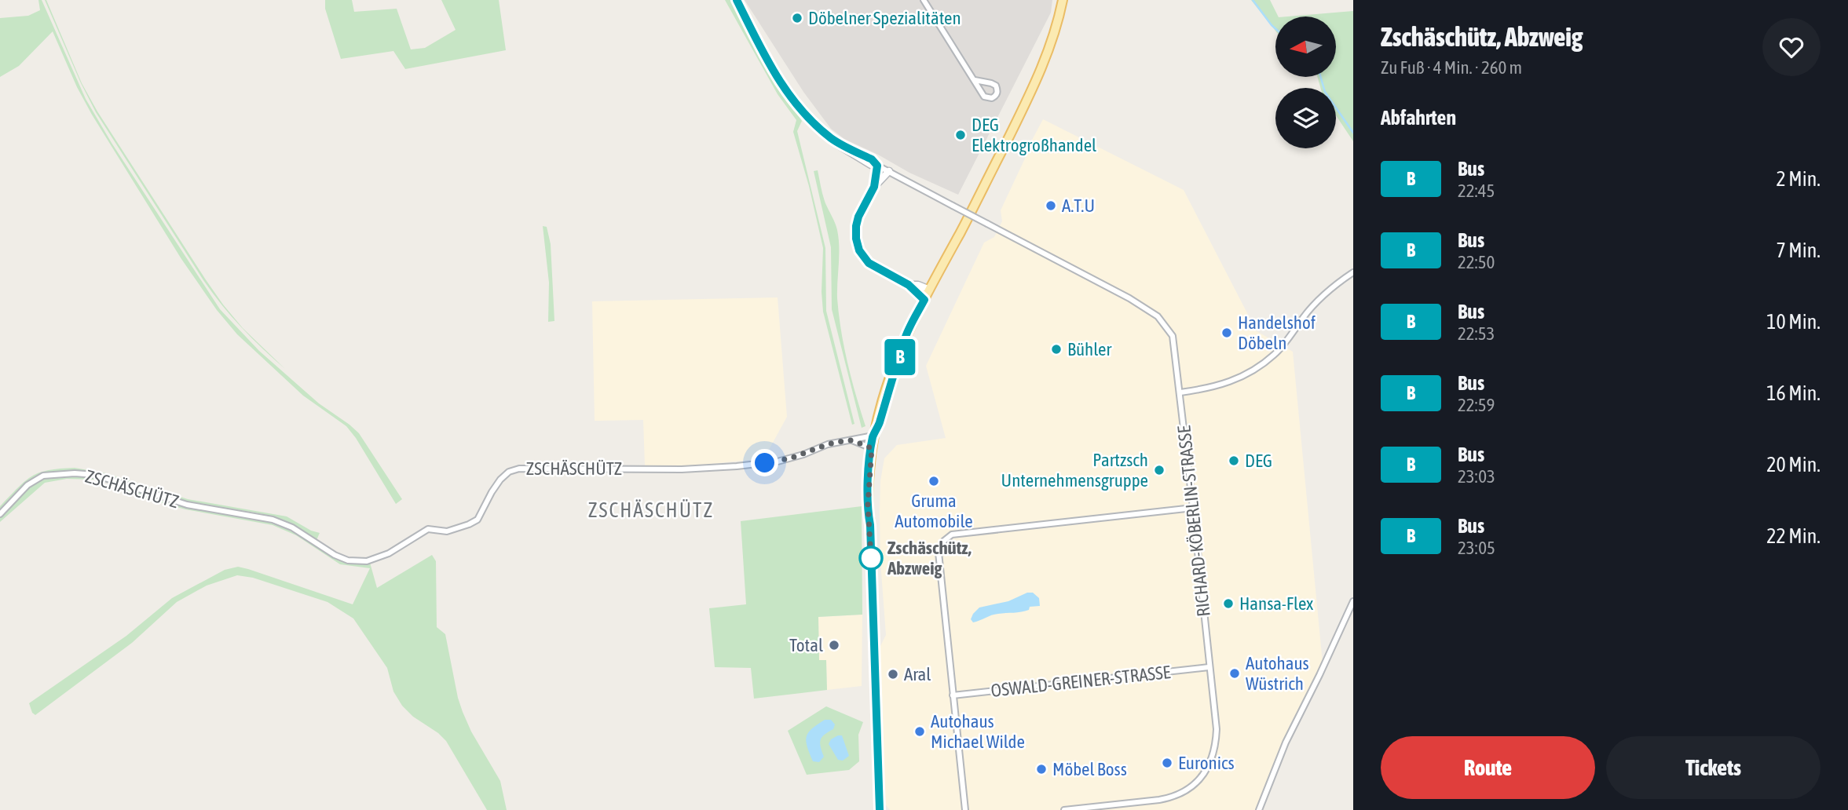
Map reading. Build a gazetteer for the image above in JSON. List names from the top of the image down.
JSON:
{
  "streets": {
    "street": ["ZSCHÄSCHÜTZ", "RICHARD-KÖBERLIN-STRASSE", "OSWALD-GREINER-STRASSE"]
  },
  "crossings": [
    ["RICHARD-KÖBERLIN-STRASSE", "OSWALD-GREINER-STRASSE"]
  ],
  "districts": ["ZSCHÄSCHÜTZ"],
  "places": [
    "Döbelner Spezialitäten",
    "DEG Elektrogroßhandel",
    "A.T.U",
    "Handelshof Döbeln",
    "Bühler",
    "DEG",
    "Partzsch Unternehmensgruppe",
    "Gruma Automobile",
    "Zschäschütz, Abzweig",
    "Hansa-Flex",
    "Total",
    "Autohaus Wüstrich",
    "Aral",
    "Autohaus Michael Wilde",
    "Euronics",
    "Möbel Boss"
  ],
  "lines": ["bus line B"],
  "north": "left",
  "page": {
    "on_map": "B",
    "heading": [
      ["Zschäschütz, Abzweig", "Zu Fuß · 4 Min. · 260 m"],
      "Abfahrten"
    ],
    "list": [
      {
        "mark": "B",
        "name": "Bus",
        "note": "22:45",
        "value": "2 Min."
      },
      {
        "mark": "B",
        "name": "Bus",
        "note": "22:50",
        "value": "7 Min."
      },
      {
        "mark": "B",
        "name": "Bus",
        "note": "22:53",
        "value": "10 Min."
      },
      {
        "mark": "B",
        "name": "Bus",
        "note": "22:59",
        "value": "16 Min."
      },
      {
        "mark": "B",
        "name": "Bus",
        "note": "23:03",
        "value": "20 Min."
      },
      {
        "mark": "B",
        "name": "Bus",
        "note": "23:05",
        "value": "22 Min."
      }
    ],
    "buttons": ["Route", "Tickets"]
  }
}
